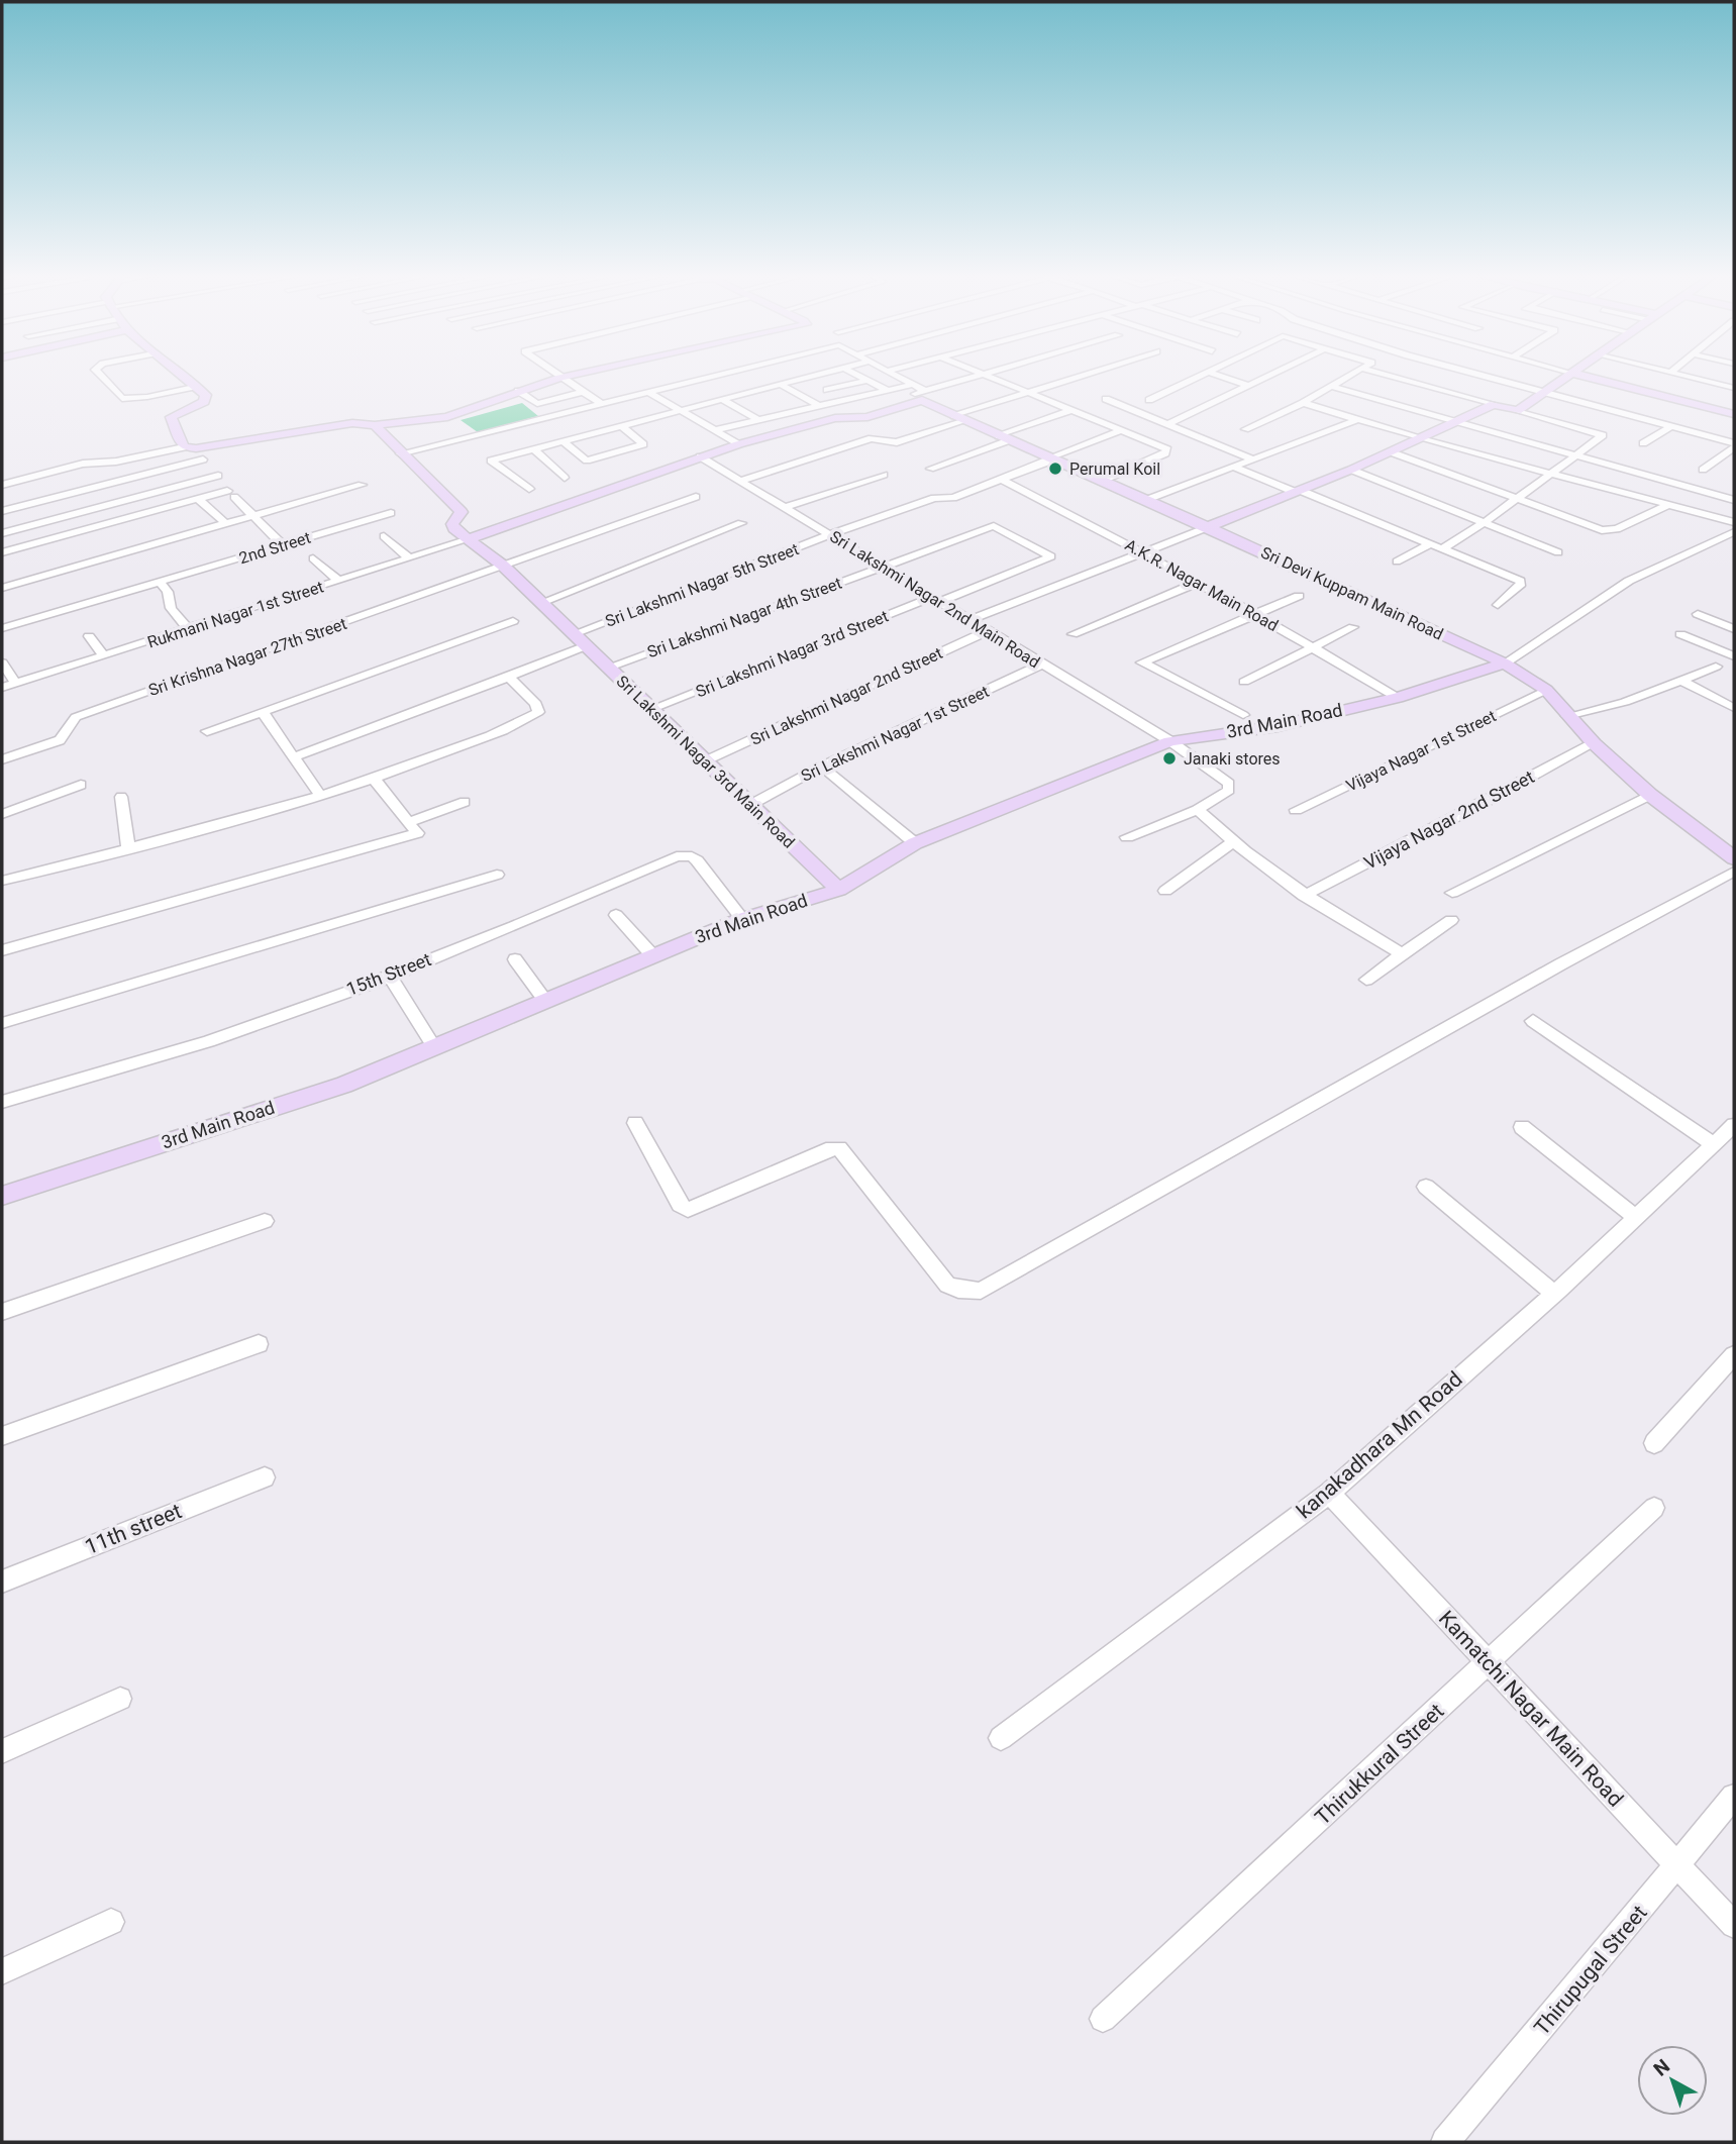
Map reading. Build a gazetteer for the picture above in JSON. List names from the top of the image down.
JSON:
{
  "streets": {
    "street": [
      "2nd Street",
      "Sri Lakshmi Nagar 5th Street",
      "A.K.R. Nagar Main Road",
      "Sri Devi Kuppam Main Road",
      "Sri Lakshmi Nagar 2nd Main Road",
      "Rukmani Nagar 1st Street",
      "Sri Lakshmi Nagar 4th Street",
      "Sri Lakshmi Nagar 3rd Street",
      "Sri Krishna Nagar 27th Street",
      "Sri Lakshmi Nagar 2nd Street",
      "3rd Main Road",
      "Sri Lakshmi Nagar 1st Street",
      "Vijaya Nagar 1st Street",
      "Sri Lakshmi Nagar 3rd Main Road",
      "Vijaya Nagar 2nd Street",
      "15th Street",
      "kanakadhara Mn Road",
      "11th street",
      "Kamatchi Nagar Main Road",
      "Thirukkural Street",
      "Thirupugal Street"
    ]
  },
  "crossings": [
    ["Sri Lakshmi Nagar 5th Street", "A.K.R. Nagar Main Road"],
    ["Sri Lakshmi Nagar 5th Street", "Sri Devi Kuppam Main Road"],
    ["Sri Lakshmi Nagar 5th Street", "Sri Lakshmi Nagar 2nd Main Road"],
    ["Sri Lakshmi Nagar 5th Street", "Sri Lakshmi Nagar 3rd Main Road"],
    ["A.K.R. Nagar Main Road", "3rd Main Road"],
    ["Sri Devi Kuppam Main Road", "3rd Main Road"],
    ["Sri Devi Kuppam Main Road", "Vijaya Nagar 1st Street"],
    ["Sri Devi Kuppam Main Road", "Vijaya Nagar 2nd Street"],
    ["Sri Lakshmi Nagar 2nd Main Road", "Sri Lakshmi Nagar 4th Street"],
    ["Sri Lakshmi Nagar 2nd Main Road", "Sri Lakshmi Nagar 3rd Street"],
    ["Sri Lakshmi Nagar 2nd Main Road", "Sri Lakshmi Nagar 2nd Street"],
    ["Sri Lakshmi Nagar 2nd Main Road", "3rd Main Road"],
    ["Sri Lakshmi Nagar 2nd Main Road", "Sri Lakshmi Nagar 1st Street"],
    ["Rukmani Nagar 1st Street", "Sri Lakshmi Nagar 3rd Main Road"],
    ["Sri Lakshmi Nagar 4th Street", "Sri Lakshmi Nagar 3rd Street"],
    ["Sri Lakshmi Nagar 4th Street", "Sri Lakshmi Nagar 3rd Main Road"],
    ["Sri Lakshmi Nagar 3rd Street", "Sri Lakshmi Nagar 3rd Main Road"],
    ["Sri Krishna Nagar 27th Street", "Sri Lakshmi Nagar 3rd Main Road"],
    ["Sri Lakshmi Nagar 2nd Street", "Sri Lakshmi Nagar 3rd Main Road"],
    ["3rd Main Road", "Sri Lakshmi Nagar 3rd Main Road"],
    ["3rd Main Road", "15th Street"],
    ["Sri Lakshmi Nagar 1st Street", "Sri Lakshmi Nagar 3rd Main Road"],
    ["kanakadhara Mn Road", "Kamatchi Nagar Main Road"],
    ["Kamatchi Nagar Main Road", "Thirukkural Street"],
    ["Kamatchi Nagar Main Road", "Thirupugal Street"]
  ],
  "places": ["Perumal Koil", "Janaki stores"],
  "north": "top left"
}
